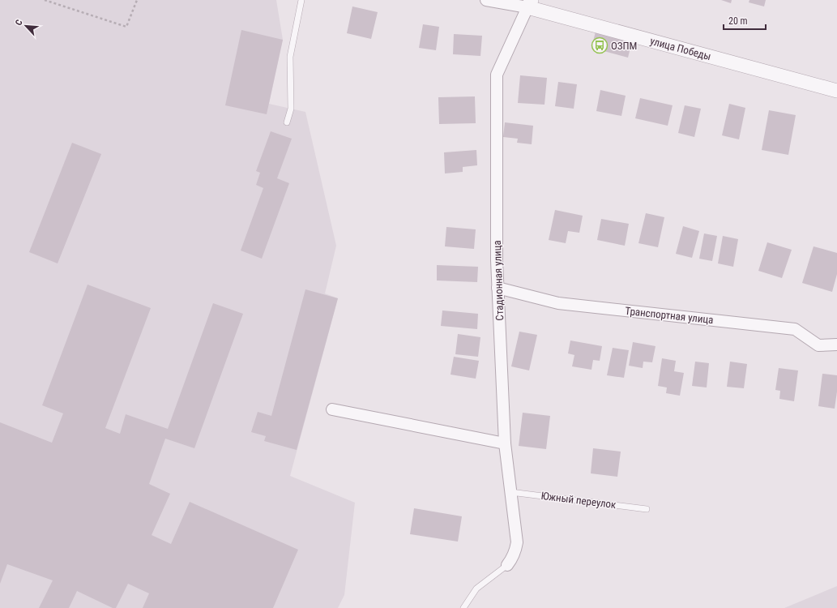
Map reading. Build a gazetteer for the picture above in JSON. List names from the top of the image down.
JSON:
{
  "streets": {
    "street": ["улица Победы", "Стадионная улица", "Транспортная улица"],
    "lane": ["Южный переулок"]
  },
  "crossings": [
    ["улица Победы", "Стадионная улица"],
    ["Стадионная улица", "Транспортная улица"],
    ["Стадионная улица", "Южный переулок"]
  ],
  "places": {
    "bus stop": ["ОЗПМ"]
  },
  "scale_bar": "20 m",
  "north": "top left"
}
